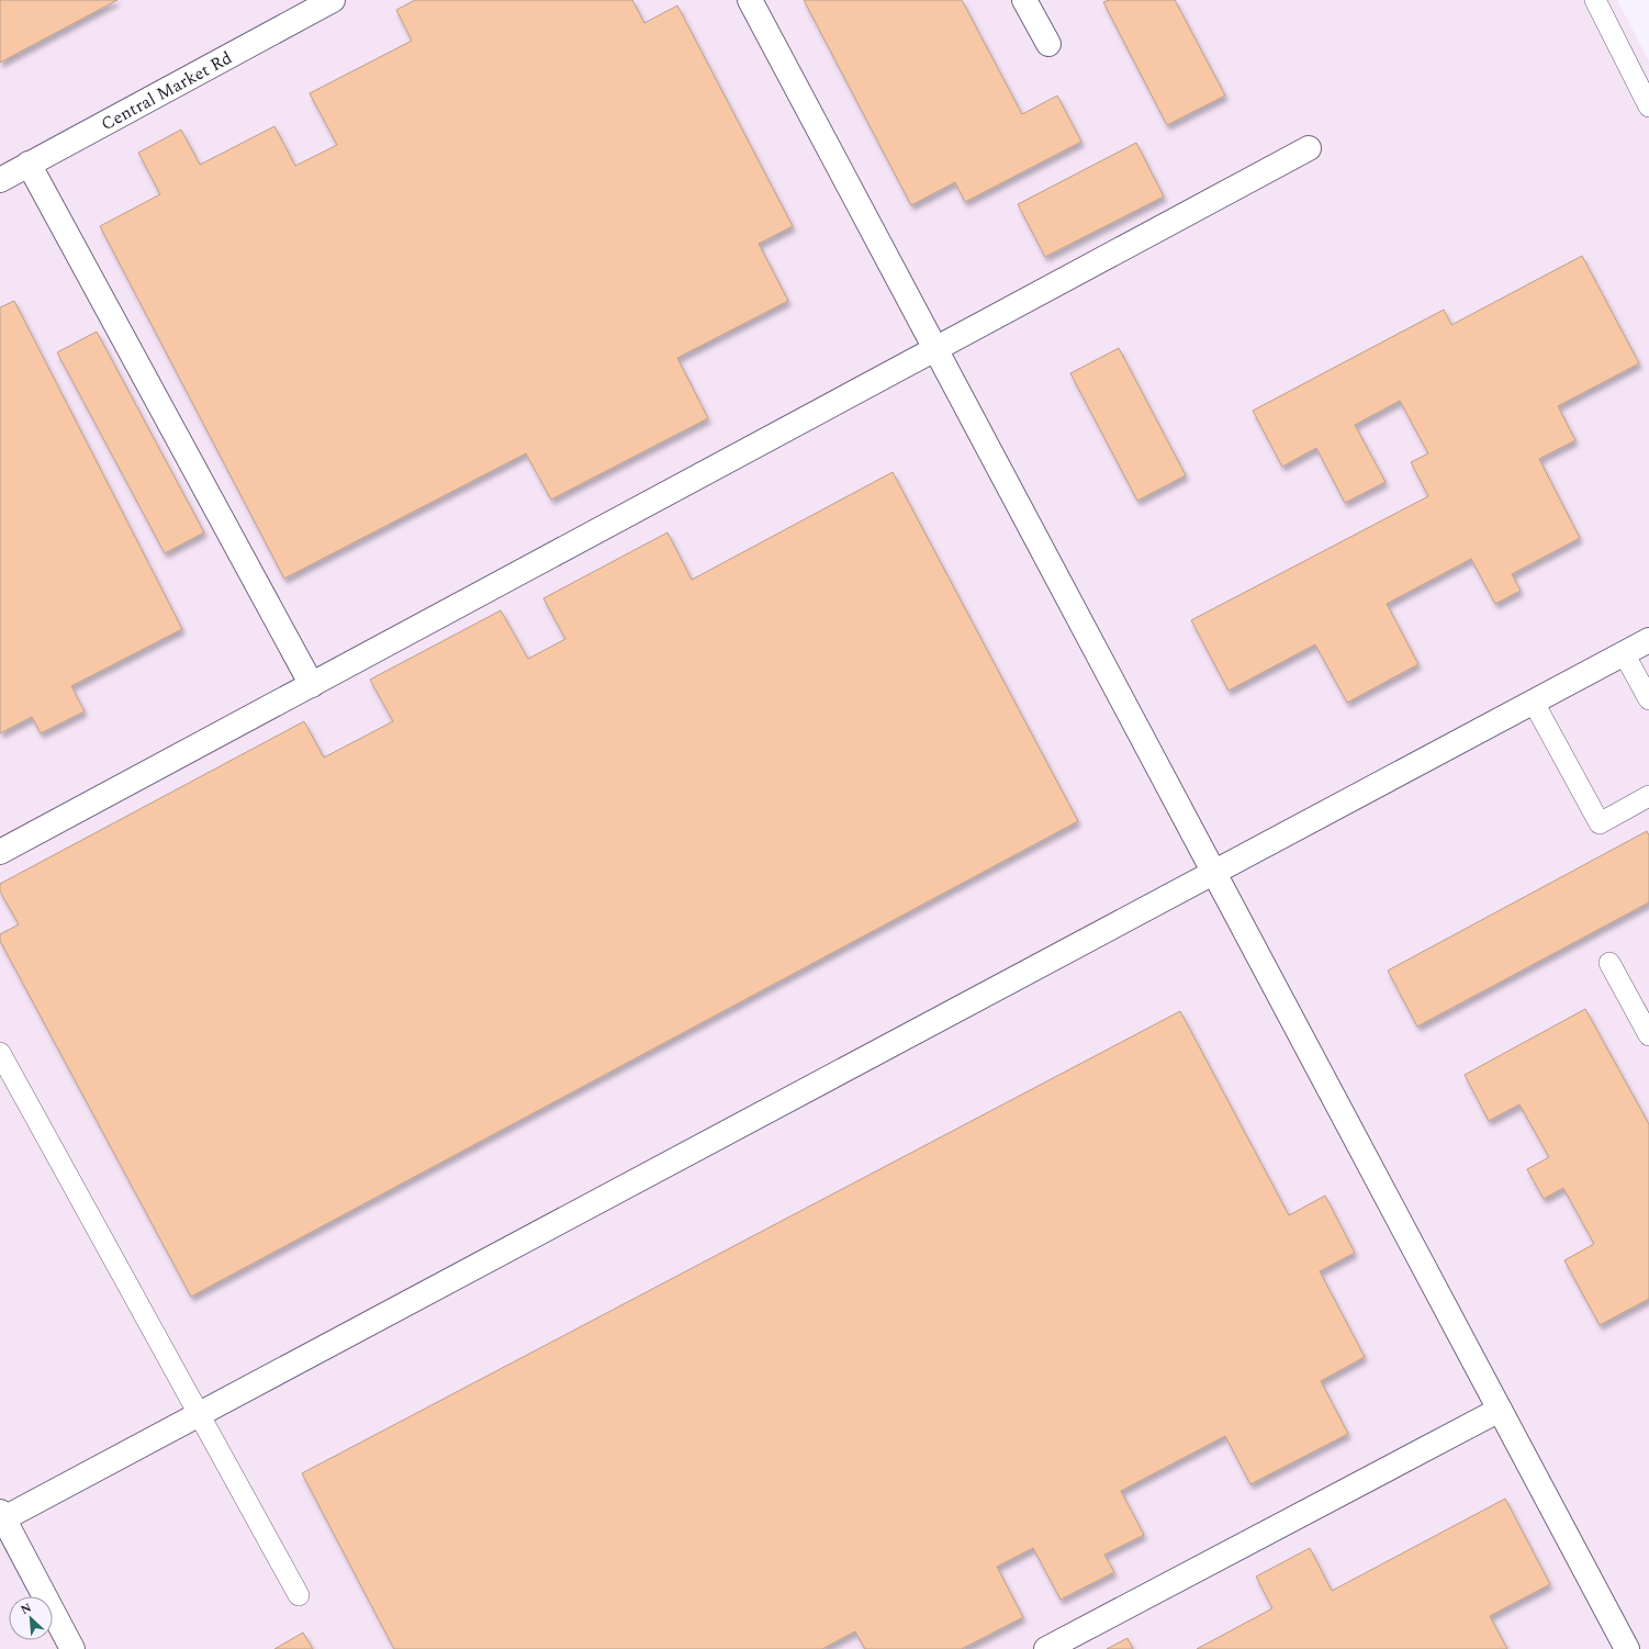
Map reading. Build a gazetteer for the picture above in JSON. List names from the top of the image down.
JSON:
{
  "streets": {
    "street": ["Central Market Rd"]
  },
  "north": "top left"
}
